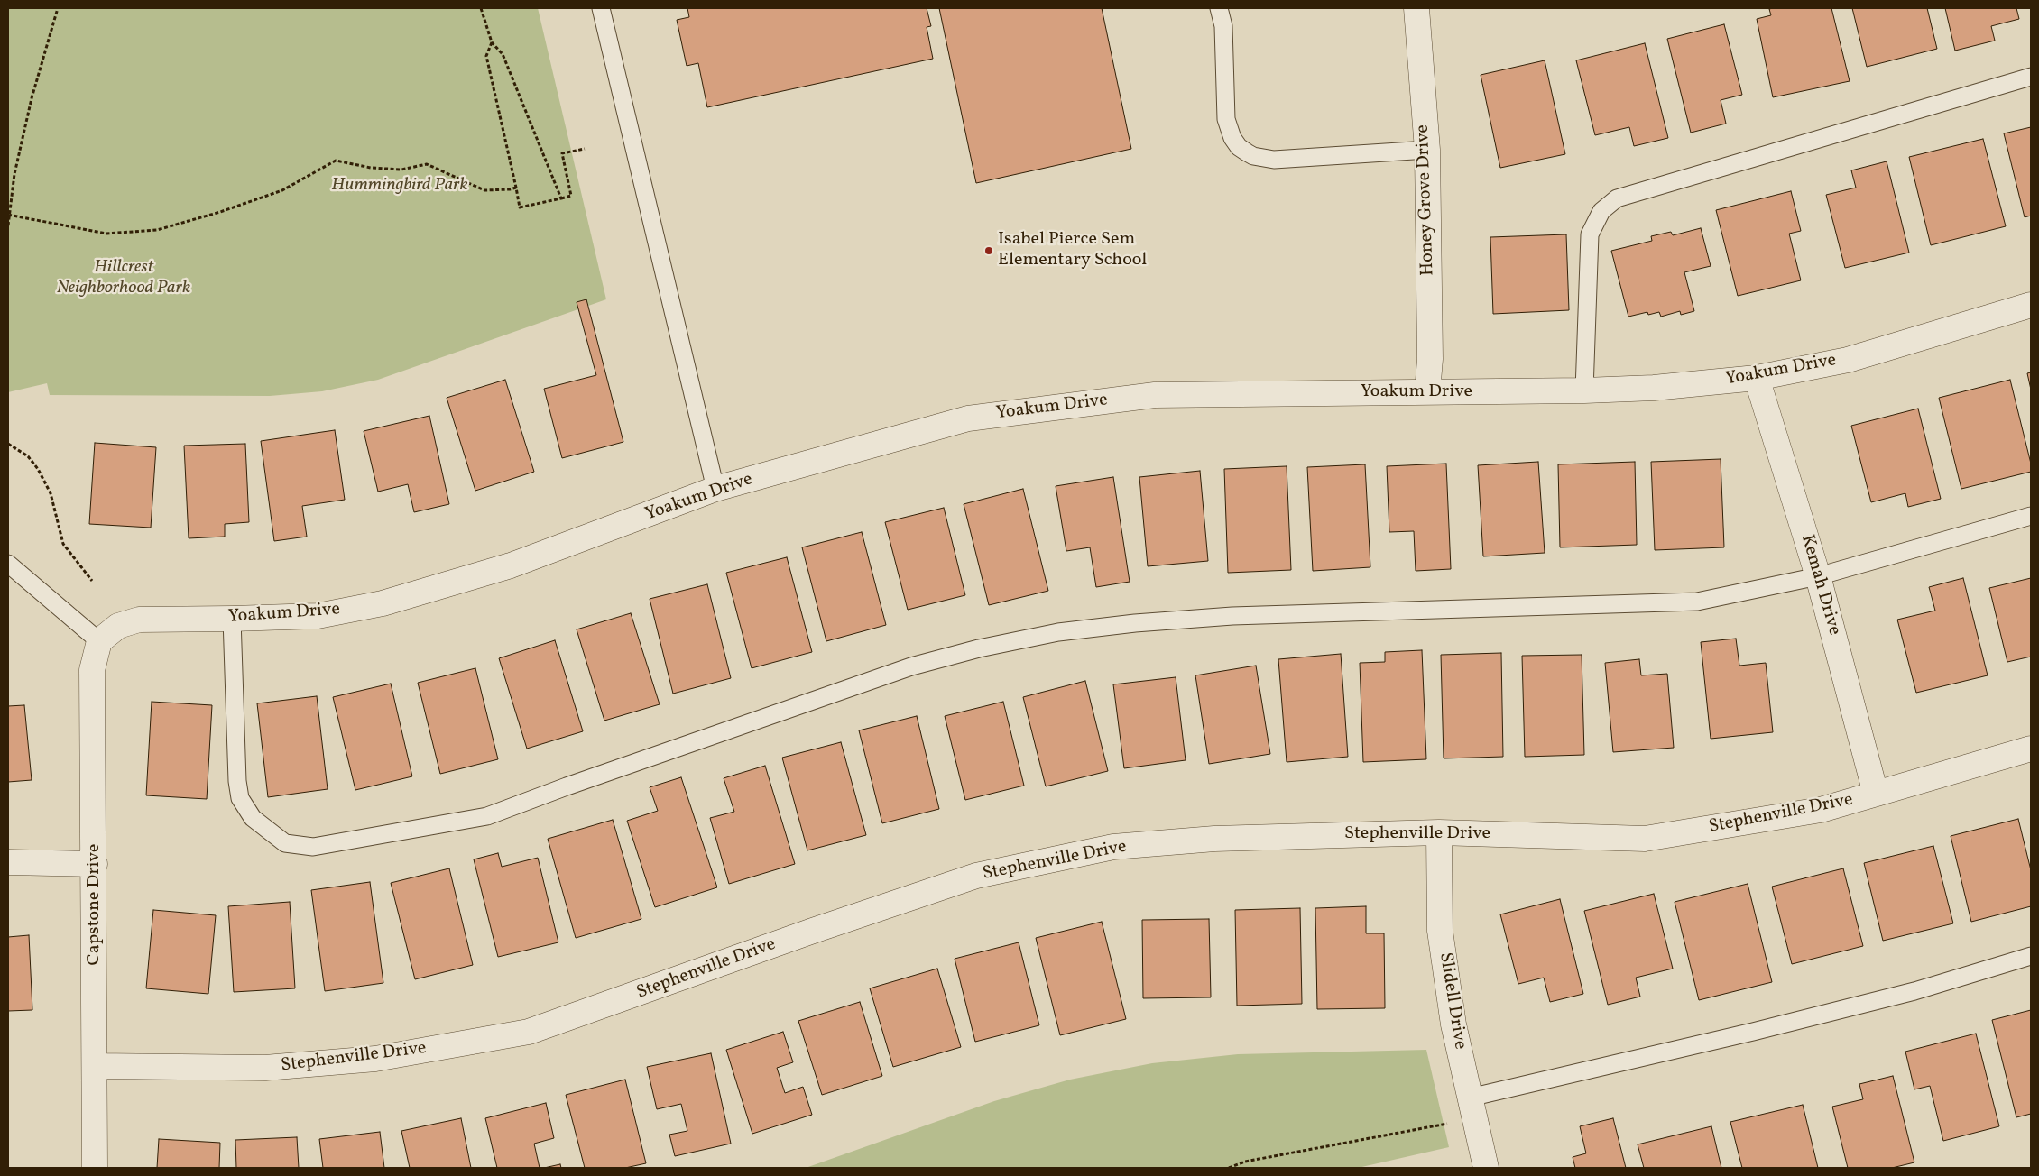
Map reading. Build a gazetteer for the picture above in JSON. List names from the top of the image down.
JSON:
{
  "streets": {
    "street": [
      "Honey Grove Drive",
      "Yoakum Drive",
      "Kemah Drive",
      "Stephenville Drive",
      "Capstone Drive",
      "Slidell Drive"
    ]
  },
  "crossings": [
    ["Honey Grove Drive", "Yoakum Drive"],
    ["Yoakum Drive", "Kemah Drive"],
    ["Yoakum Drive", "Capstone Drive"],
    ["Kemah Drive", "Stephenville Drive"],
    ["Stephenville Drive", "Capstone Drive"],
    ["Stephenville Drive", "Slidell Drive"]
  ],
  "parks": ["Hummingbird Park", "Hillcrest Neighborhood Park"],
  "places": ["Isabel Pierce Sem Elementary School"]
}
